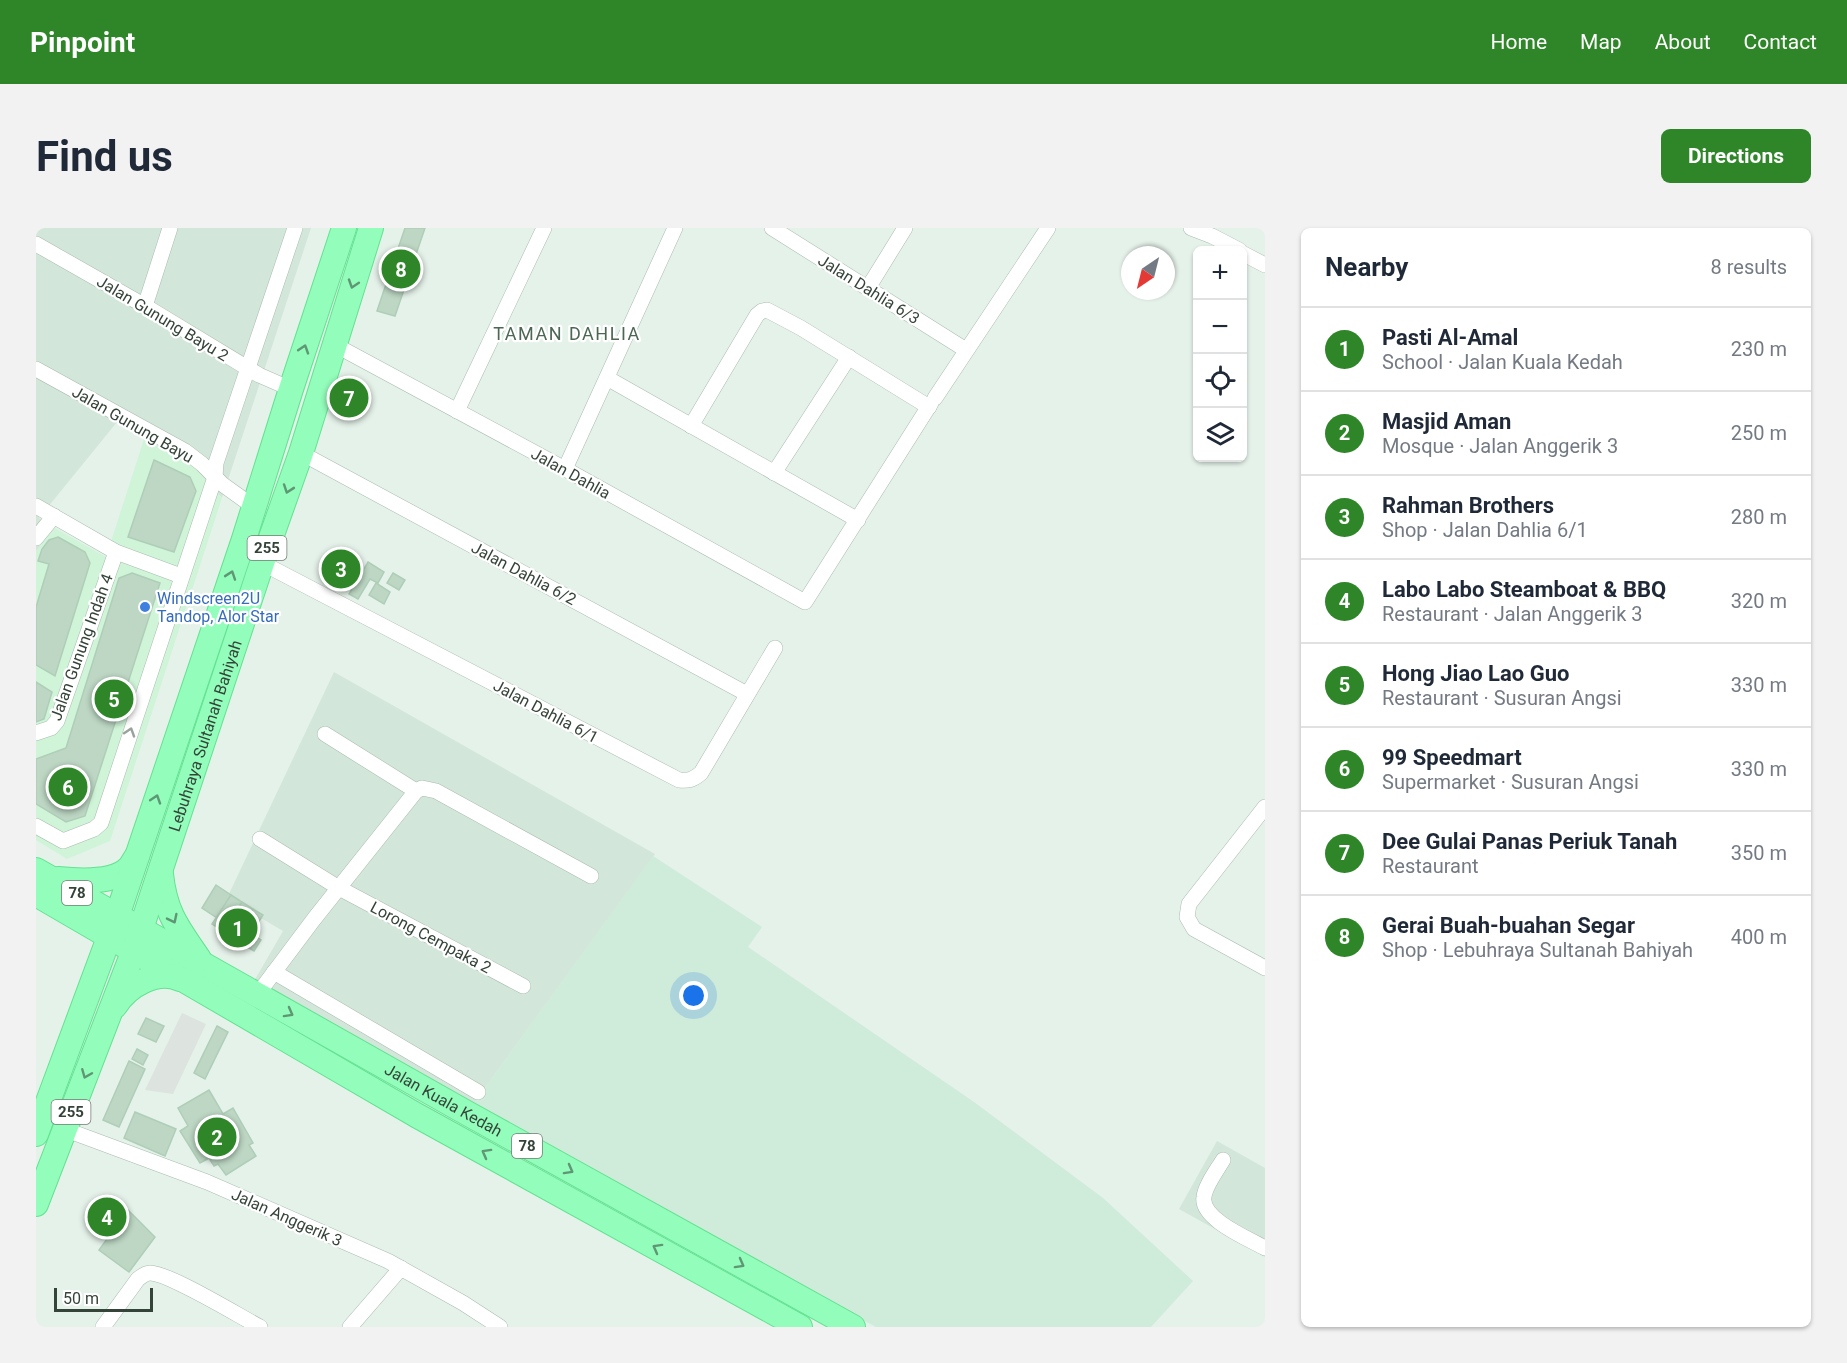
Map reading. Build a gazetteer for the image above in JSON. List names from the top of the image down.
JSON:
{
  "streets": {
    "main road": [
      "255",
      "Lebuhraya Sultanah Bahiyah",
      "78",
      "Jalan Kuala Kedah"
    ],
    "street": [
      "Jalan Dahlia 6/3",
      "Jalan Gunung Bayu 2",
      "Jalan Gunung Bayu",
      "Jalan Dahlia",
      "Jalan Dahlia 6/2",
      "Jalan Gunung Indah 4",
      "Jalan Dahlia 6/1",
      "Lorong Cempaka 2",
      "Jalan Anggerik 3"
    ]
  },
  "crossings": [
    ["Jalan Gunung Bayu 2", "Lebuhraya Sultanah Bahiyah"],
    ["Jalan Gunung Bayu", "Lebuhraya Sultanah Bahiyah"],
    ["Jalan Dahlia", "Lebuhraya Sultanah Bahiyah"],
    ["Jalan Dahlia 6/2", "Jalan Dahlia 6/1"],
    ["Jalan Dahlia 6/2", "Lebuhraya Sultanah Bahiyah"],
    ["Jalan Dahlia 6/1", "Lebuhraya Sultanah Bahiyah"],
    ["Lebuhraya Sultanah Bahiyah", "Jalan Kuala Kedah"],
    ["Lebuhraya Sultanah Bahiyah", "Jalan Anggerik 3"]
  ],
  "districts": ["TAMAN DAHLIA"],
  "places": ["Windscreen2U Tandop, Alor Star"],
  "scale_bar": "50 m",
  "north": "bottom left",
  "page": {
    "header": "Pinpoint",
    "nav": [
      "Home",
      "Map",
      "About",
      "Contact"
    ],
    "buttons": "Directions",
    "title": "Find us",
    "heading": ["Nearby", "8 results"],
    "map_buttons": ["+", "−"],
    "pins": [
      "8",
      "7",
      "3",
      "5",
      "6",
      "1",
      "2",
      "4"
    ],
    "list": [
      {
        "mark": "1",
        "name": "Pasti Al-Amal",
        "note": "School · Jalan Kuala Kedah",
        "value": "230 m"
      },
      {
        "mark": "2",
        "name": "Masjid Aman",
        "note": "Mosque · Jalan Anggerik 3",
        "value": "250 m"
      },
      {
        "mark": "3",
        "name": "Rahman Brothers",
        "note": "Shop · Jalan Dahlia 6/1",
        "value": "280 m"
      },
      {
        "mark": "4",
        "name": "Labo Labo Steamboat & BBQ",
        "note": "Restaurant · Jalan Anggerik 3",
        "value": "320 m"
      },
      {
        "mark": "5",
        "name": "Hong Jiao Lao Guo",
        "note": "Restaurant · Susuran Angsi",
        "value": "330 m"
      },
      {
        "mark": "6",
        "name": "99 Speedmart",
        "note": "Supermarket · Susuran Angsi",
        "value": "330 m"
      },
      {
        "mark": "7",
        "name": "Dee Gulai Panas Periuk Tanah",
        "note": "Restaurant",
        "value": "350 m"
      },
      {
        "mark": "8",
        "name": "Gerai Buah-buahan Segar",
        "note": "Shop · Lebuhraya Sultanah Bahiyah",
        "value": "400 m"
      }
    ],
    "scale": "50 m"
  }
}
